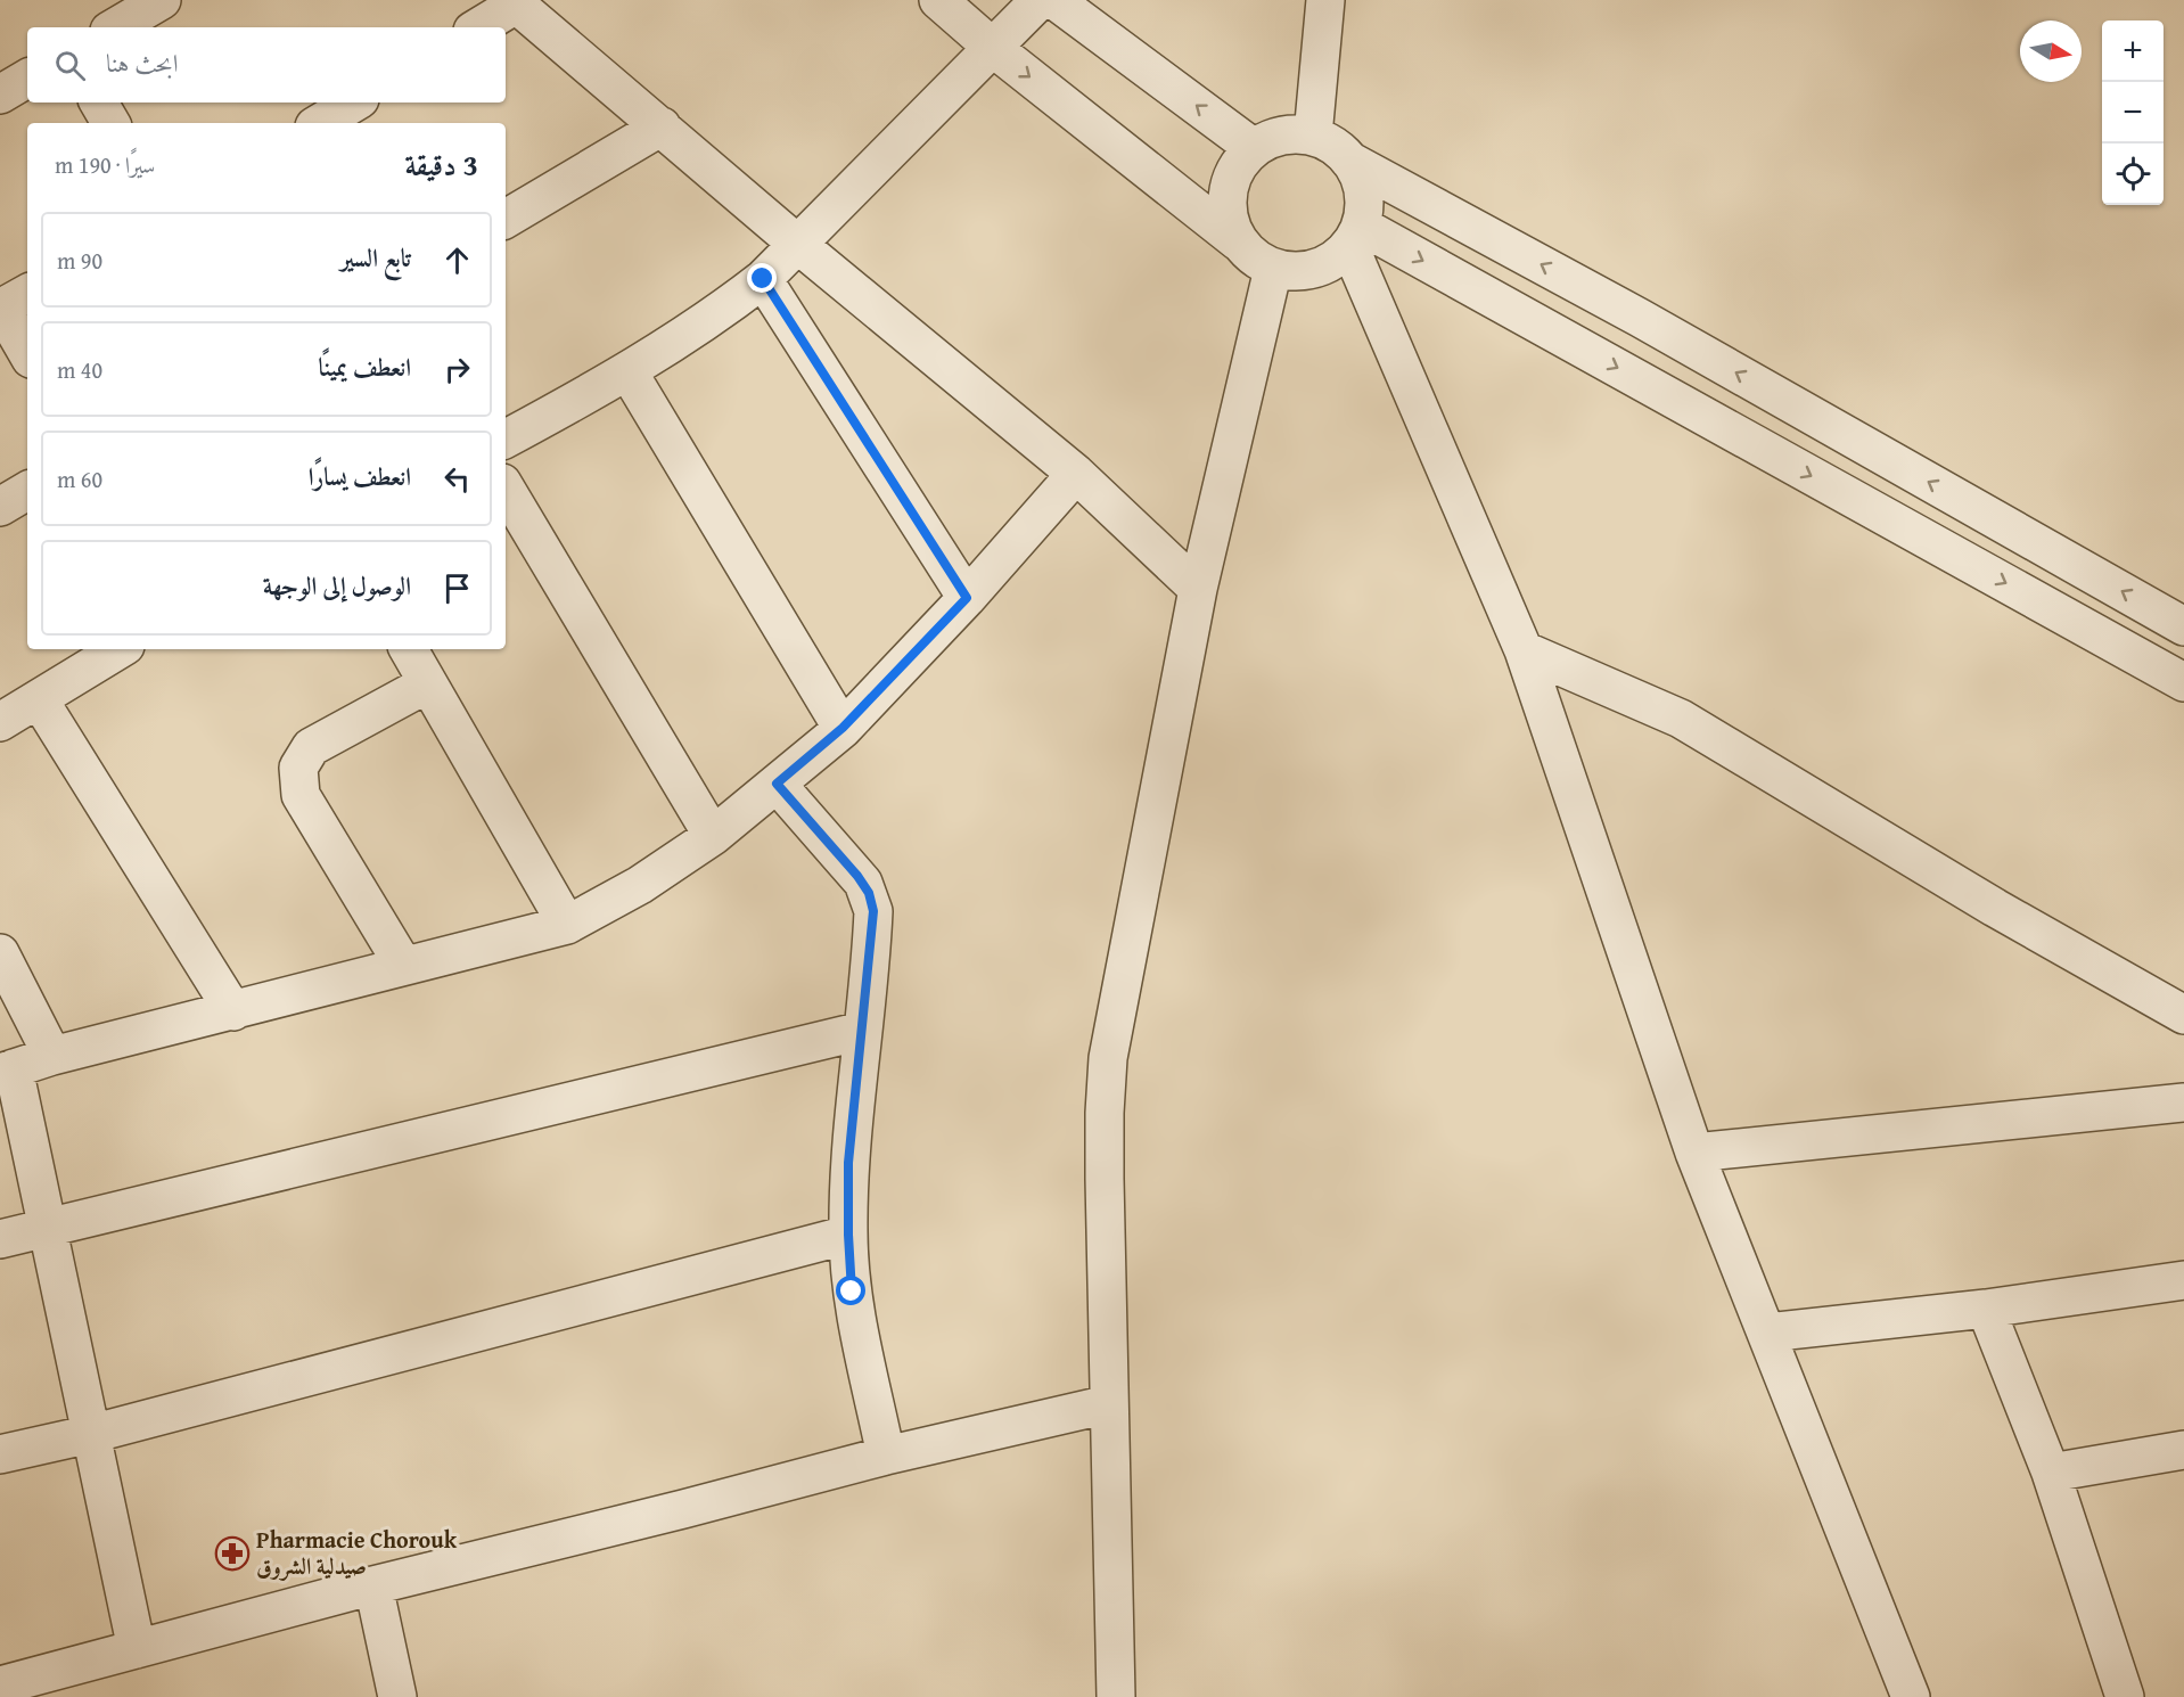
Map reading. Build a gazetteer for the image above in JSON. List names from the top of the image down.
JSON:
{
  "places": {
    "pharmacy": ["Pharmacie Chorouk صيدلية الشروق"]
  },
  "north": "right",
  "page": {
    "map_buttons": ["+", "−"],
    "search": "ابحث هنا",
    "heading": ["3 دقيقة", "سيرًا · 190 m"],
    "list": [
      ["تابع السير", "90 m"],
      ["انعطف يمينًا", "40 m"],
      ["انعطف يسارًا", "60 m"],
      "الوصول إلى الوجهة"
    ]
  }
}
